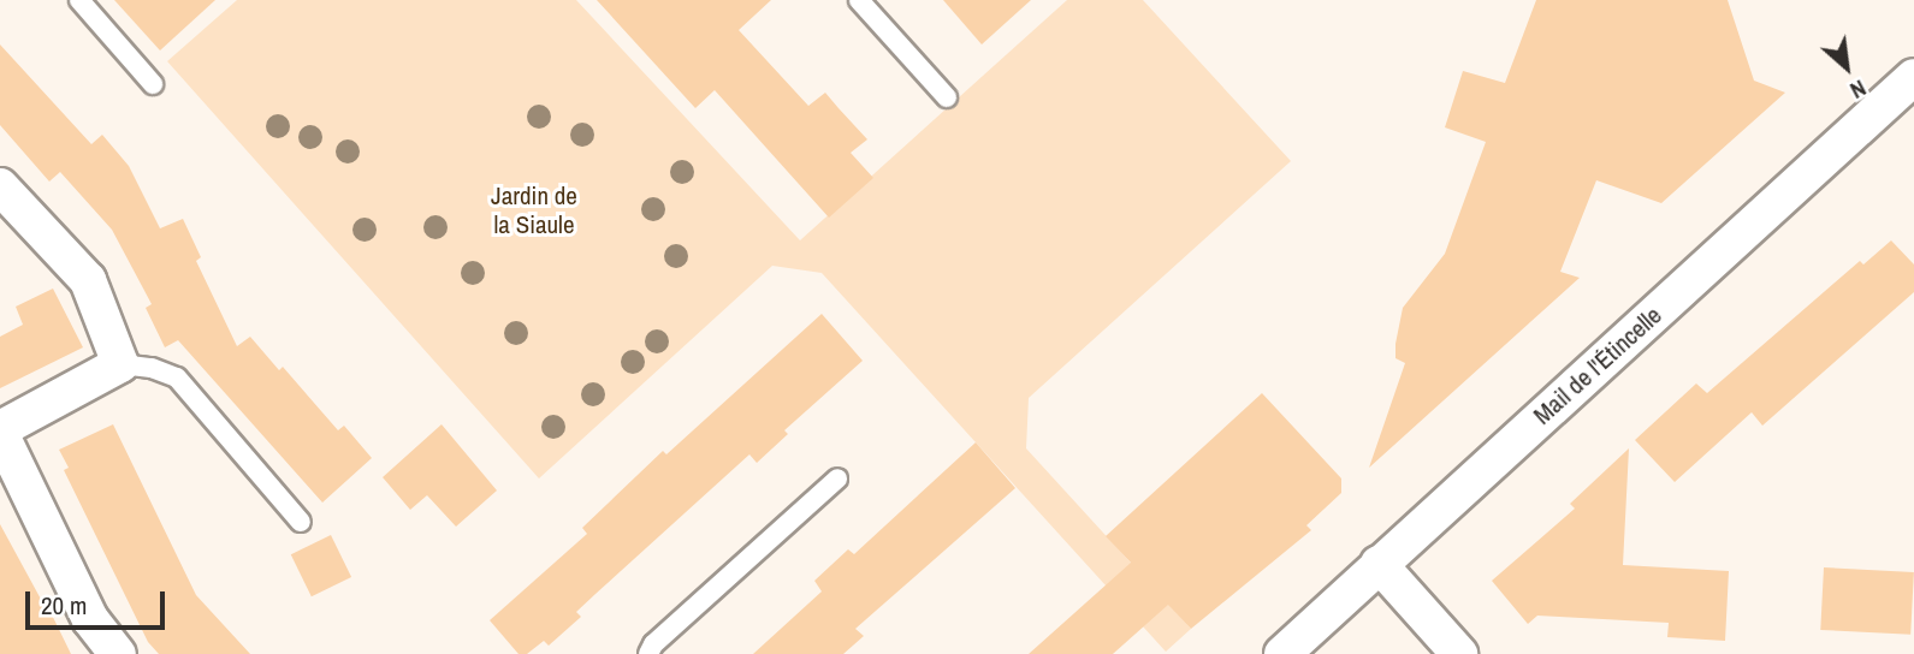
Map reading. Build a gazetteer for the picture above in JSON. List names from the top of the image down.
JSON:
{
  "streets": {
    "street": ["Mail de l'Étincelle"]
  },
  "parks": ["Jardin de la Siaule"],
  "scale_bar": "20 m",
  "north": "bottom right"
}
